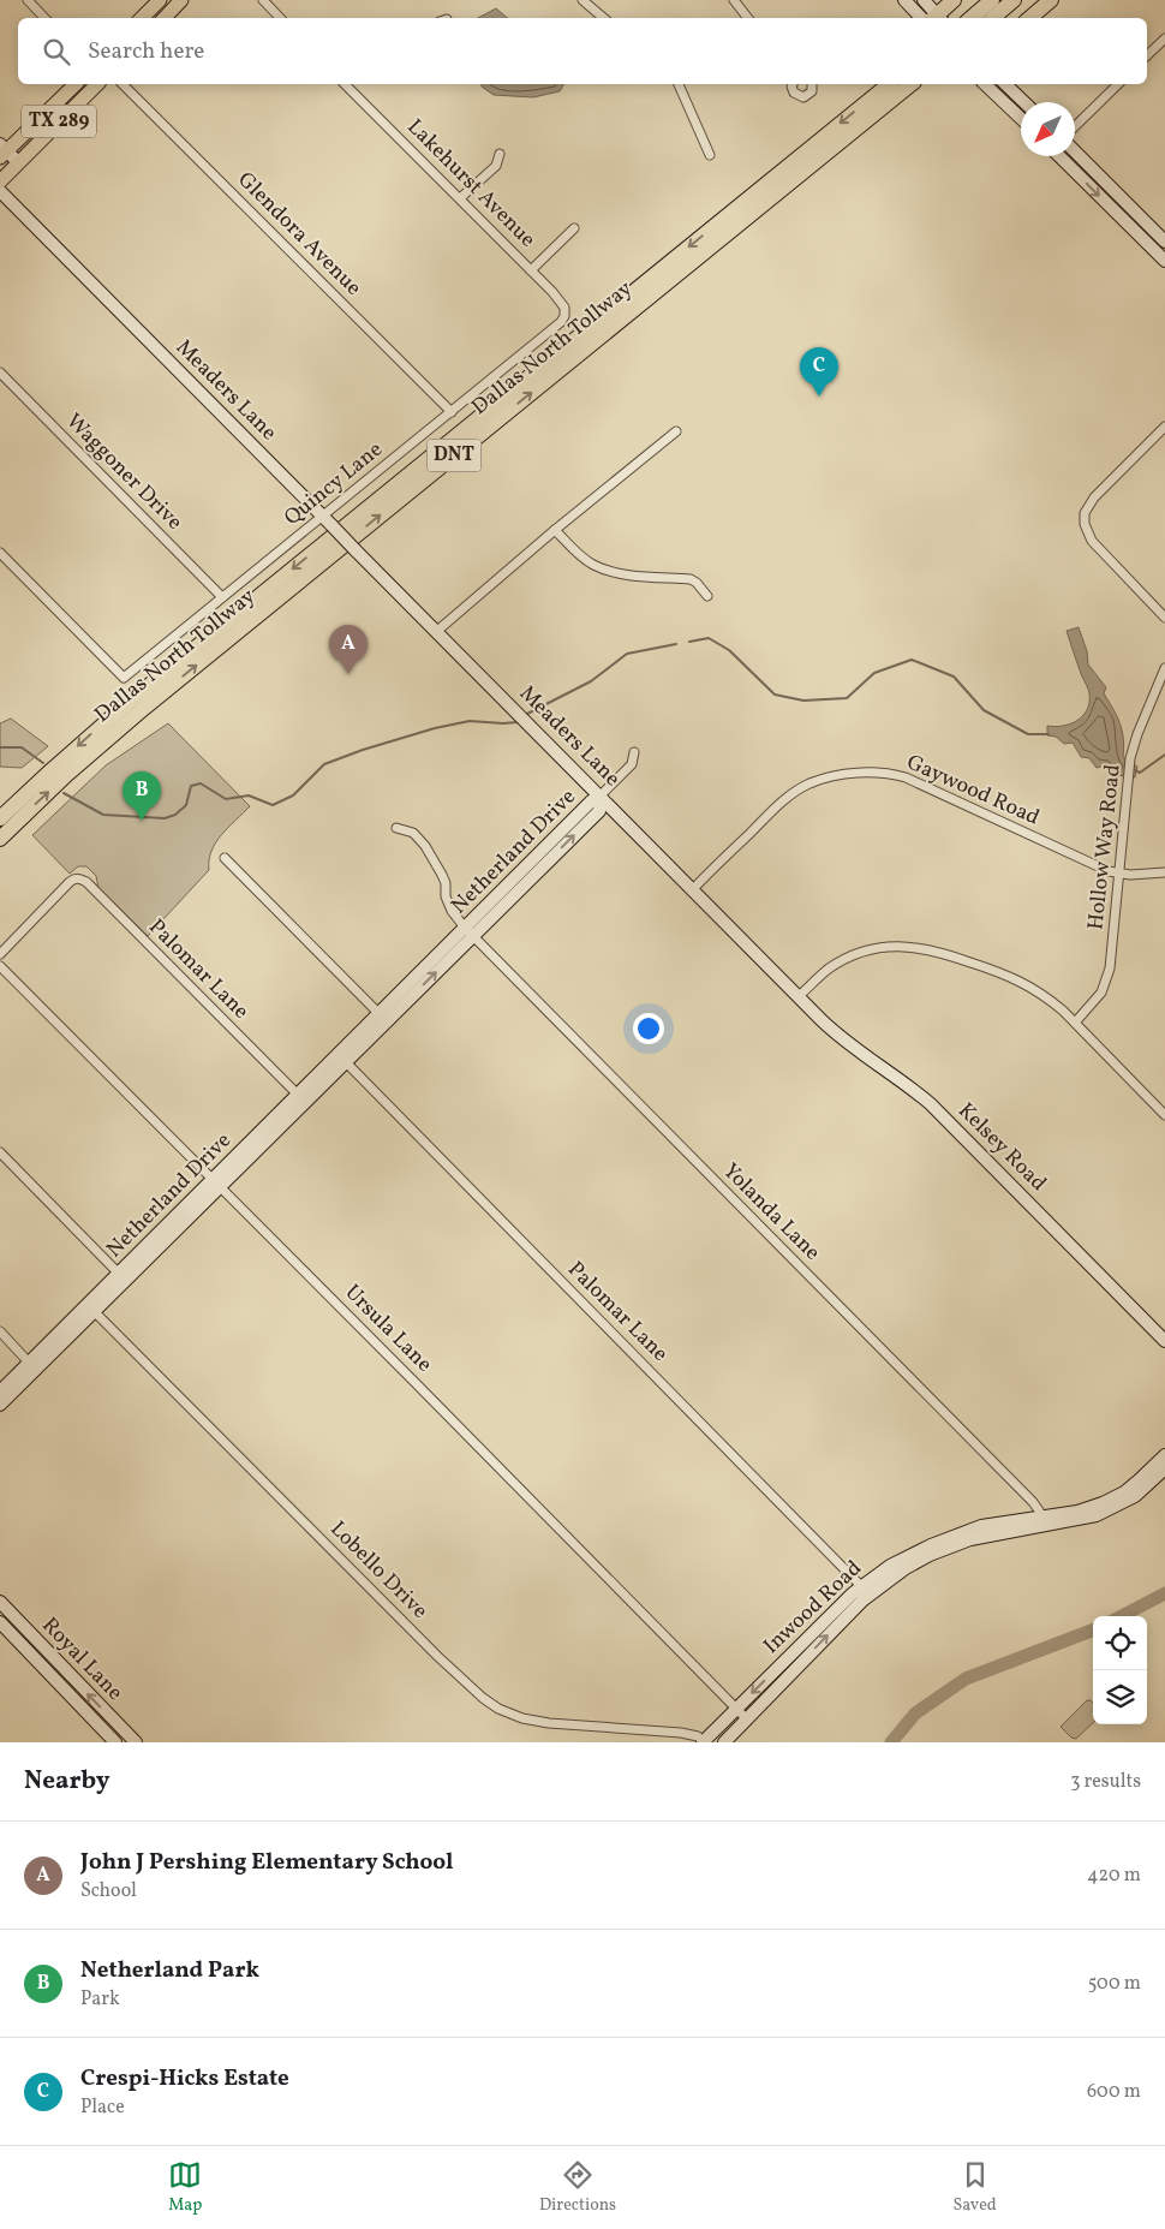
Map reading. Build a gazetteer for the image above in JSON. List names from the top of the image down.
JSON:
{
  "streets": {
    "highway": ["Dallas North Tollway", "DNT"],
    "main road": ["TX 289"],
    "street": [
      "Lakehurst Avenue",
      "Glendora Avenue",
      "Meaders Lane",
      "Waggoner Drive",
      "Quincy Lane",
      "Gaywood Road",
      "Hollow Way Road",
      "Netherland Drive",
      "Palomar Lane",
      "Kelsey Road",
      "Yolanda Lane",
      "Ursula Lane",
      "Lobello Drive",
      "Inwood Road",
      "Royal Lane"
    ]
  },
  "crossings": [
    ["Lakehurst Avenue", "Quincy Lane"],
    ["Glendora Avenue", "Quincy Lane"],
    ["Meaders Lane", "Quincy Lane"],
    ["Meaders Lane", "Gaywood Road"],
    ["Meaders Lane", "Netherland Drive"],
    ["Meaders Lane", "Kelsey Road"],
    ["Waggoner Drive", "Quincy Lane"],
    ["Gaywood Road", "Hollow Way Road"],
    ["Netherland Drive", "Palomar Lane"],
    ["Netherland Drive", "Yolanda Lane"],
    ["Netherland Drive", "Ursula Lane"],
    ["Netherland Drive", "Lobello Drive"],
    ["Palomar Lane", "Inwood Road"],
    ["Yolanda Lane", "Inwood Road"],
    ["Ursula Lane", "Inwood Road"],
    ["Lobello Drive", "Inwood Road"]
  ],
  "north": "bottom left",
  "page": {
    "search": "Search here",
    "pins": ["C", "A", "B"],
    "heading": ["Nearby", "3 results"],
    "list": [
      {
        "mark": "A",
        "name": "John J Pershing Elementary School",
        "note": "School",
        "value": "420 m"
      },
      {
        "mark": "B",
        "name": "Netherland Park",
        "note": "Park",
        "value": "500 m"
      },
      {
        "mark": "C",
        "name": "Crespi-Hicks Estate",
        "note": "Place",
        "value": "600 m"
      }
    ],
    "nav": ["Map", "Directions", "Saved"]
  }
}
